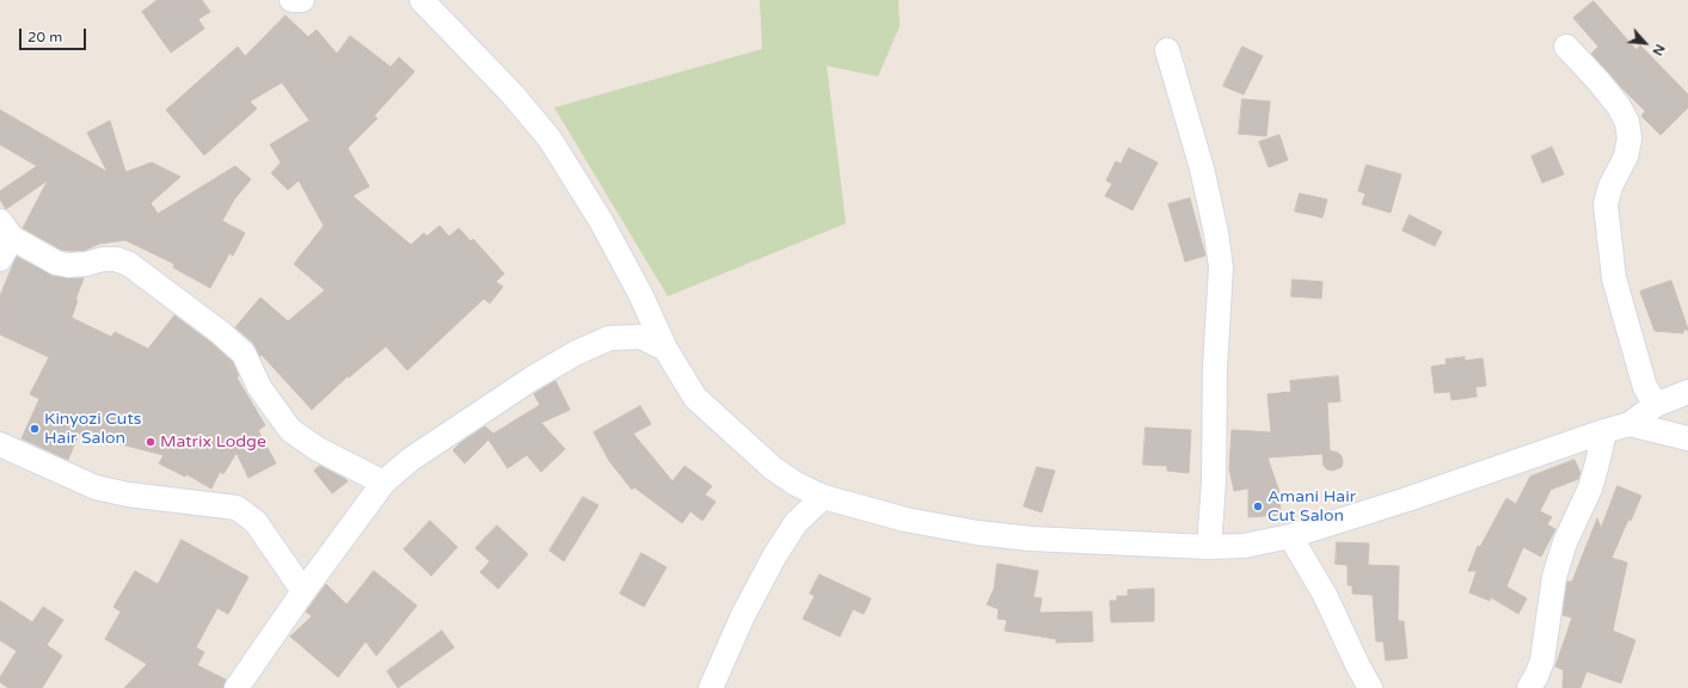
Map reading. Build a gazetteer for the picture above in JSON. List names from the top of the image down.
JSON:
{
  "places": ["Kinyozi Cuts Hair Salon", "Matrix Lodge", "Amani Hair Cut Salon"],
  "scale_bar": "20 m",
  "north": "bottom right"
}
